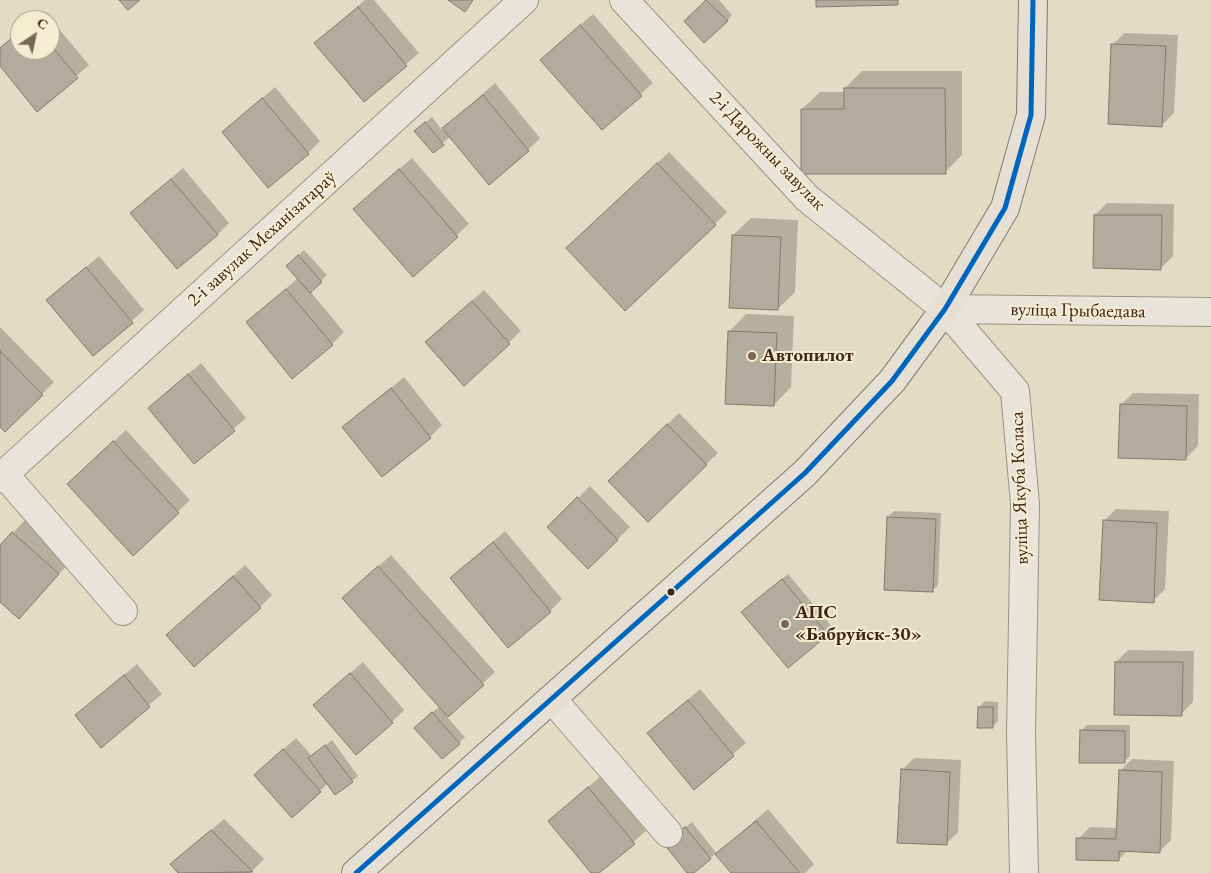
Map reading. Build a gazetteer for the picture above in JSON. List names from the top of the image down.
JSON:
{
  "streets": {
    "street": [
      "2-і Дарожны завулак",
      "2-і завулак Механізатараў",
      "вуліца Грыбаедава",
      "вуліца Якуба Коласа"
    ]
  },
  "crossings": [
    ["2-і Дарожны завулак", "вуліца Грыбаедава"],
    ["2-і Дарожны завулак", "вуліца Якуба Коласа"],
    ["вуліца Грыбаедава", "вуліца Якуба Коласа"]
  ],
  "places": ["Автопилот", "АПС «Бабруйск-30»"],
  "north": "top right"
}
